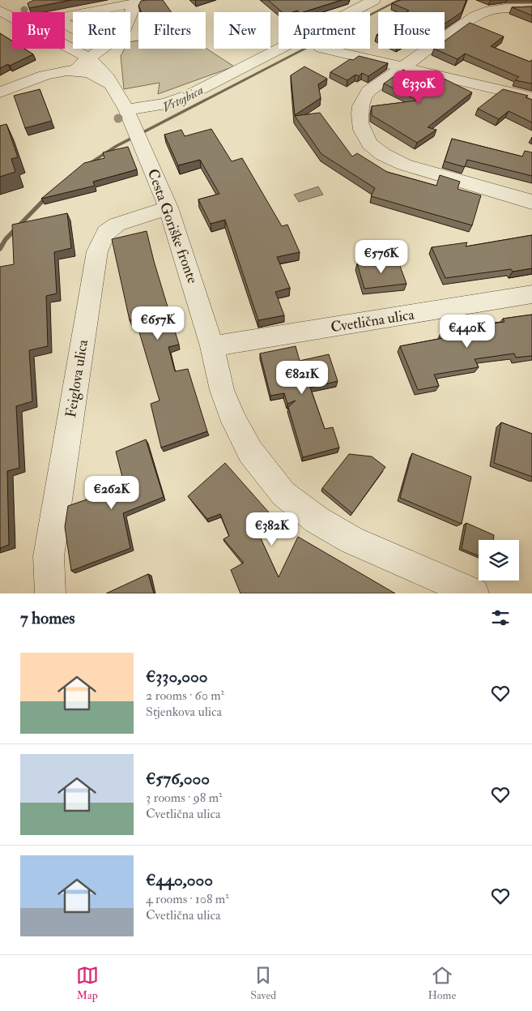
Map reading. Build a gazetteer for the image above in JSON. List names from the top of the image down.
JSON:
{
  "streets": {
    "street": ["Cesta Goriške fronte", "Cvetlična ulica", "Feiglova ulica"]
  },
  "crossings": [
    ["Cesta Goriške fronte", "Cvetlična ulica"],
    ["Cesta Goriške fronte", "Feiglova ulica"]
  ],
  "water": ["Vrtojbica"],
  "page": {
    "chip": [
      "Buy",
      "Rent",
      "Filters",
      "New",
      "Apartment",
      "House"
    ],
    "price": [
      "€330K",
      "€576K",
      "€657K",
      "€440K",
      "€821K",
      "€262K",
      "€382K"
    ],
    "heading": "7 homes",
    "list": [
      {
        "name": "€330,000",
        "note": "2 rooms · 60 m² · Stjenkova ulica"
      },
      {
        "name": "€576,000",
        "note": "3 rooms · 98 m² · Cvetlična ulica"
      },
      {
        "name": "€440,000",
        "note": "4 rooms · 108 m² · Cvetlična ulica"
      }
    ],
    "tabs": ["Map", "Saved", "Home"]
  }
}
